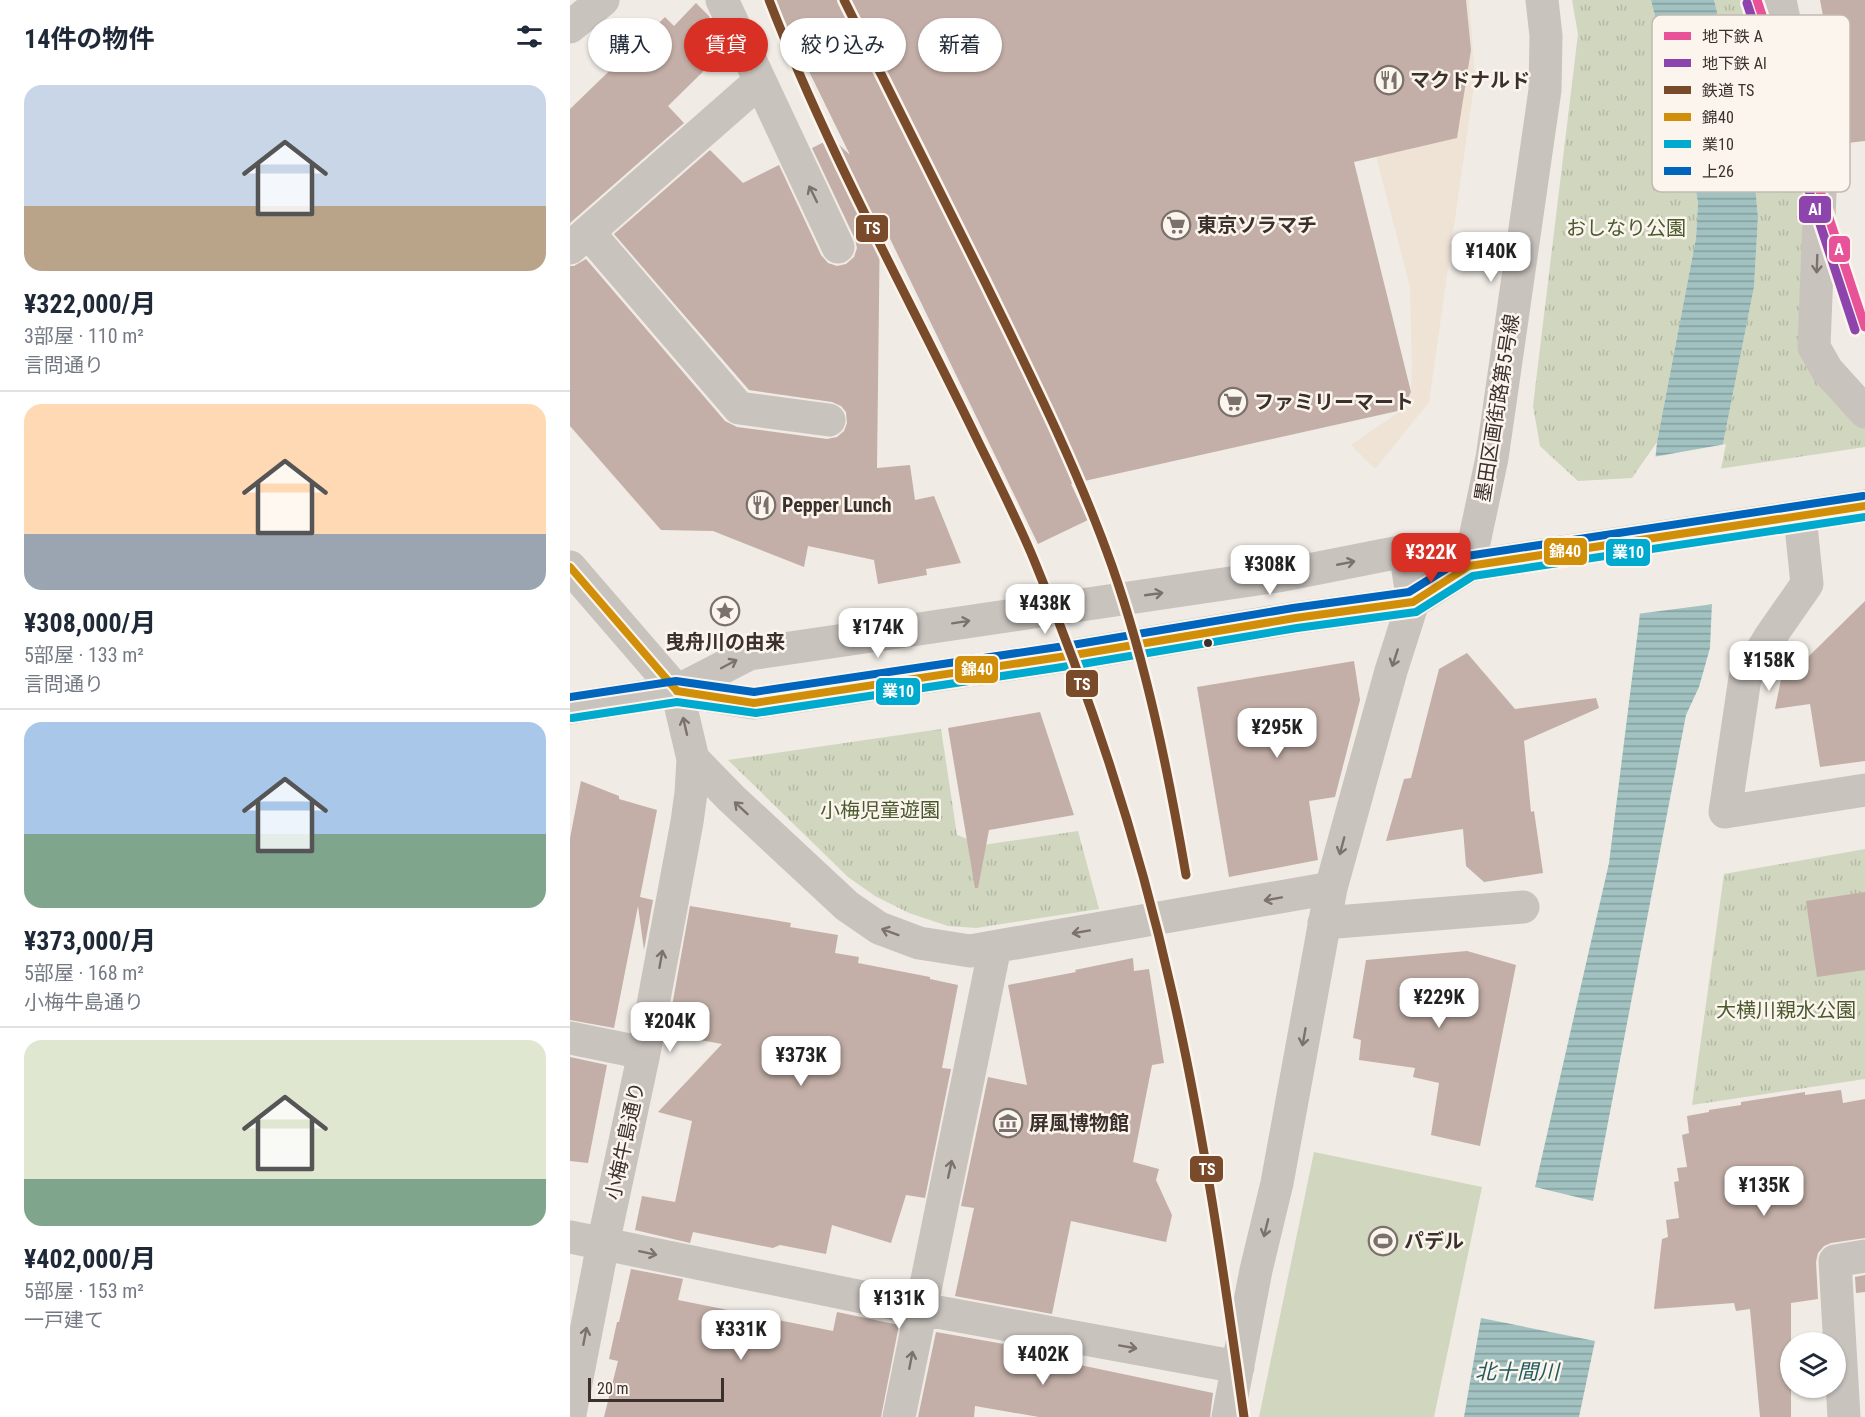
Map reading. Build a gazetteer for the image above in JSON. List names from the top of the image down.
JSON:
{
  "streets": {
    "street": ["墨田区画街路第5号線", "小梅牛島通り"]
  },
  "one_way": ["小梅牛島通り"],
  "water": ["北十間川"],
  "parks": ["おしなり公園", "小梅児童遊園", "大横川親水公園"],
  "places": {
    "restaurant": ["マクドナルド", "Pepper Lunch"],
    "supermarket": ["東京ソラマチ", "ファミリーマート"],
    "place": ["曳舟川の由来"],
    "museum": ["屏風博物館"],
    "sports": ["パデル"]
  },
  "lines": [
    "metro line A",
    "rail line TS",
    "metro line Al",
    "transit line 上26",
    "transit line 錦40",
    "transit line 業10"
  ],
  "legend": [
    "地下鉄 A",
    "地下鉄 Al",
    "鉄道 TS",
    "錦40",
    "業10",
    "上26"
  ],
  "scale_bar": "20 m",
  "page": {
    "heading": "14件の物件",
    "chip": [
      "購入",
      "賃貸",
      "絞り込み",
      "新着"
    ],
    "list": [
      {
        "name": "¥322,000/月",
        "note": "3部屋 · 110 m² · 言問通り"
      },
      {
        "name": "¥308,000/月",
        "note": "5部屋 · 133 m² · 言問通り"
      },
      {
        "name": "¥373,000/月",
        "note": "5部屋 · 168 m² · 小梅牛島通り"
      },
      {
        "name": "¥402,000/月",
        "note": "5部屋 · 153 m² · 一戸建て"
      }
    ],
    "price": [
      "¥140K",
      "¥322K",
      "¥308K",
      "¥438K",
      "¥174K",
      "¥158K",
      "¥295K",
      "¥229K",
      "¥204K",
      "¥373K",
      "¥135K",
      "¥131K",
      "¥331K",
      "¥402K"
    ],
    "scale": "20 m"
  }
}
